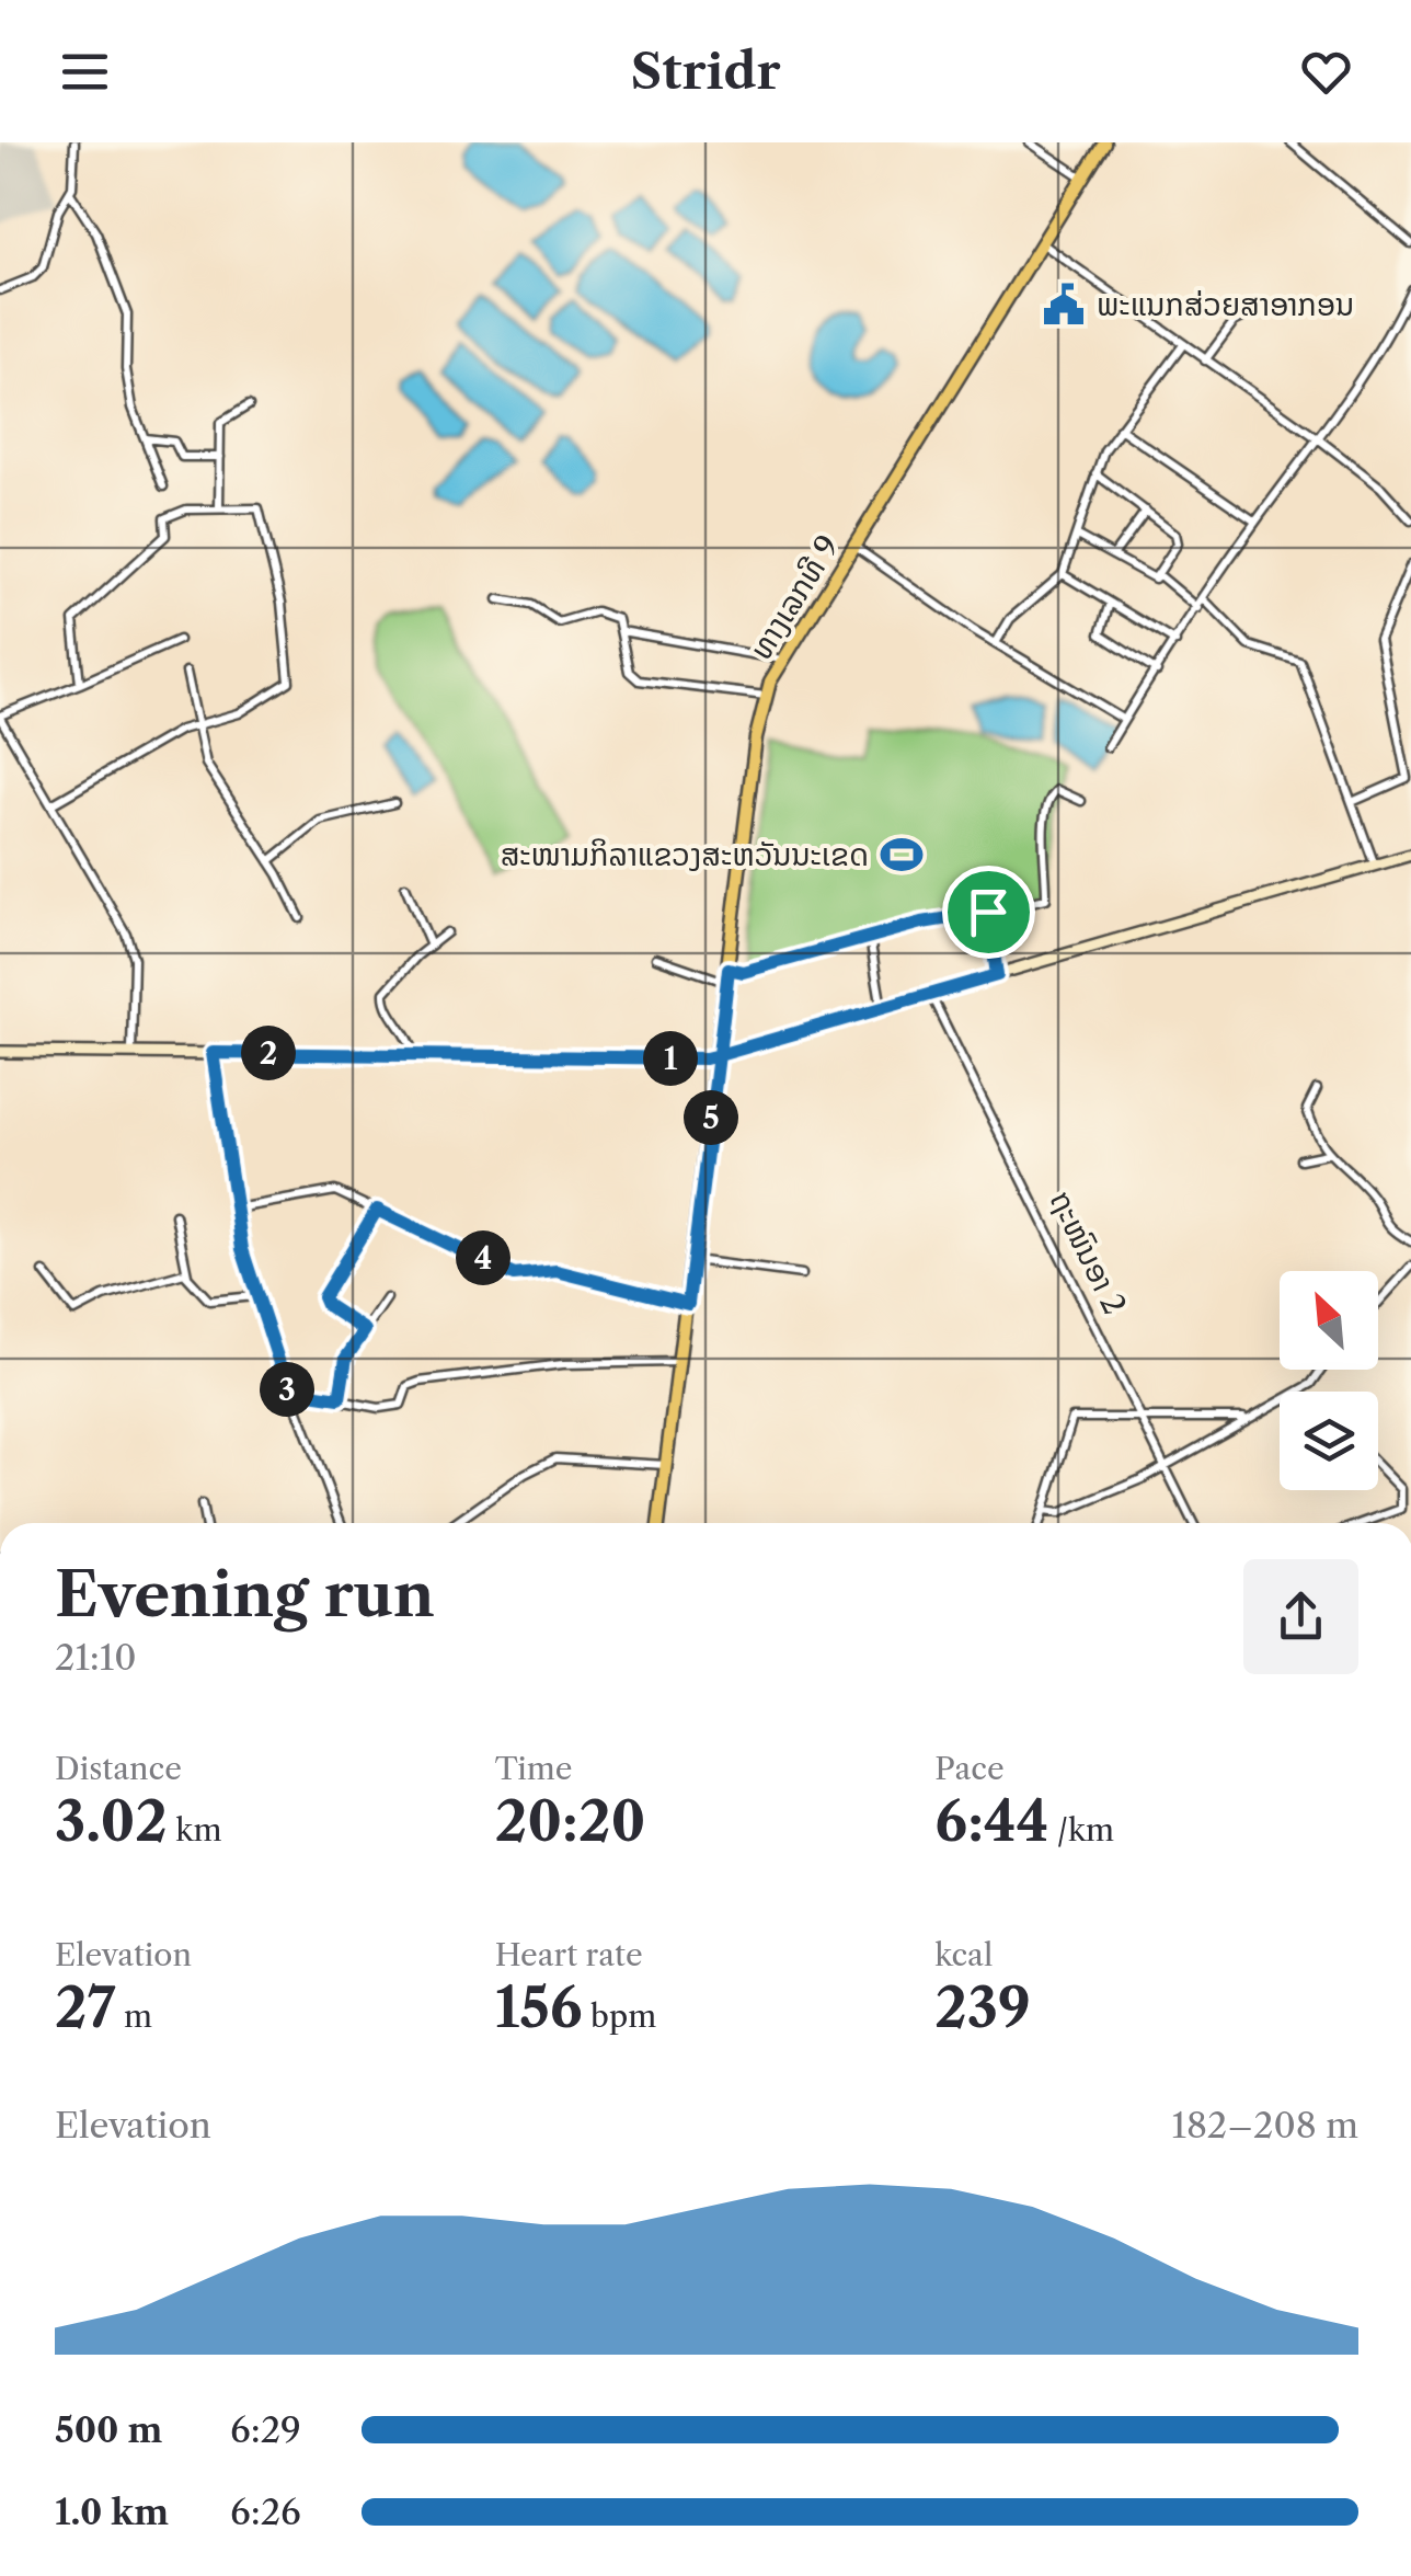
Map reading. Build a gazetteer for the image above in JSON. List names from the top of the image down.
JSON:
{
  "streets": {
    "main road": ["ທາງເລກທີ 9"],
    "street": ["ຖະໜົນອາ 2"]
  },
  "places": {
    "public building": ["ພະແນກສ່ວຍສາອາກອນ"],
    "sports": ["ສະໜາມກິລາແຂວງສະຫວັນນະເຂດ"]
  },
  "north": "top left",
  "page": {
    "header": "Stridr",
    "pins": [
      "2",
      "1",
      "5",
      "4",
      "3"
    ],
    "heading": ["Evening run", "21:10"],
    "stats": [
      ["Distance", "3.02 km"],
      ["Time", "20:20"],
      ["Pace", "6:44 /km"],
      ["Elevation", "27 m"],
      ["Heart rate", "156 bpm"],
      ["kcal", "239"]
    ],
    "chart": ["Elevation", "182–208 m"],
    "list": [
      {
        "name": "500 m",
        "note": "6:29"
      },
      {
        "name": "1.0 km",
        "note": "6:26"
      }
    ]
  }
}
